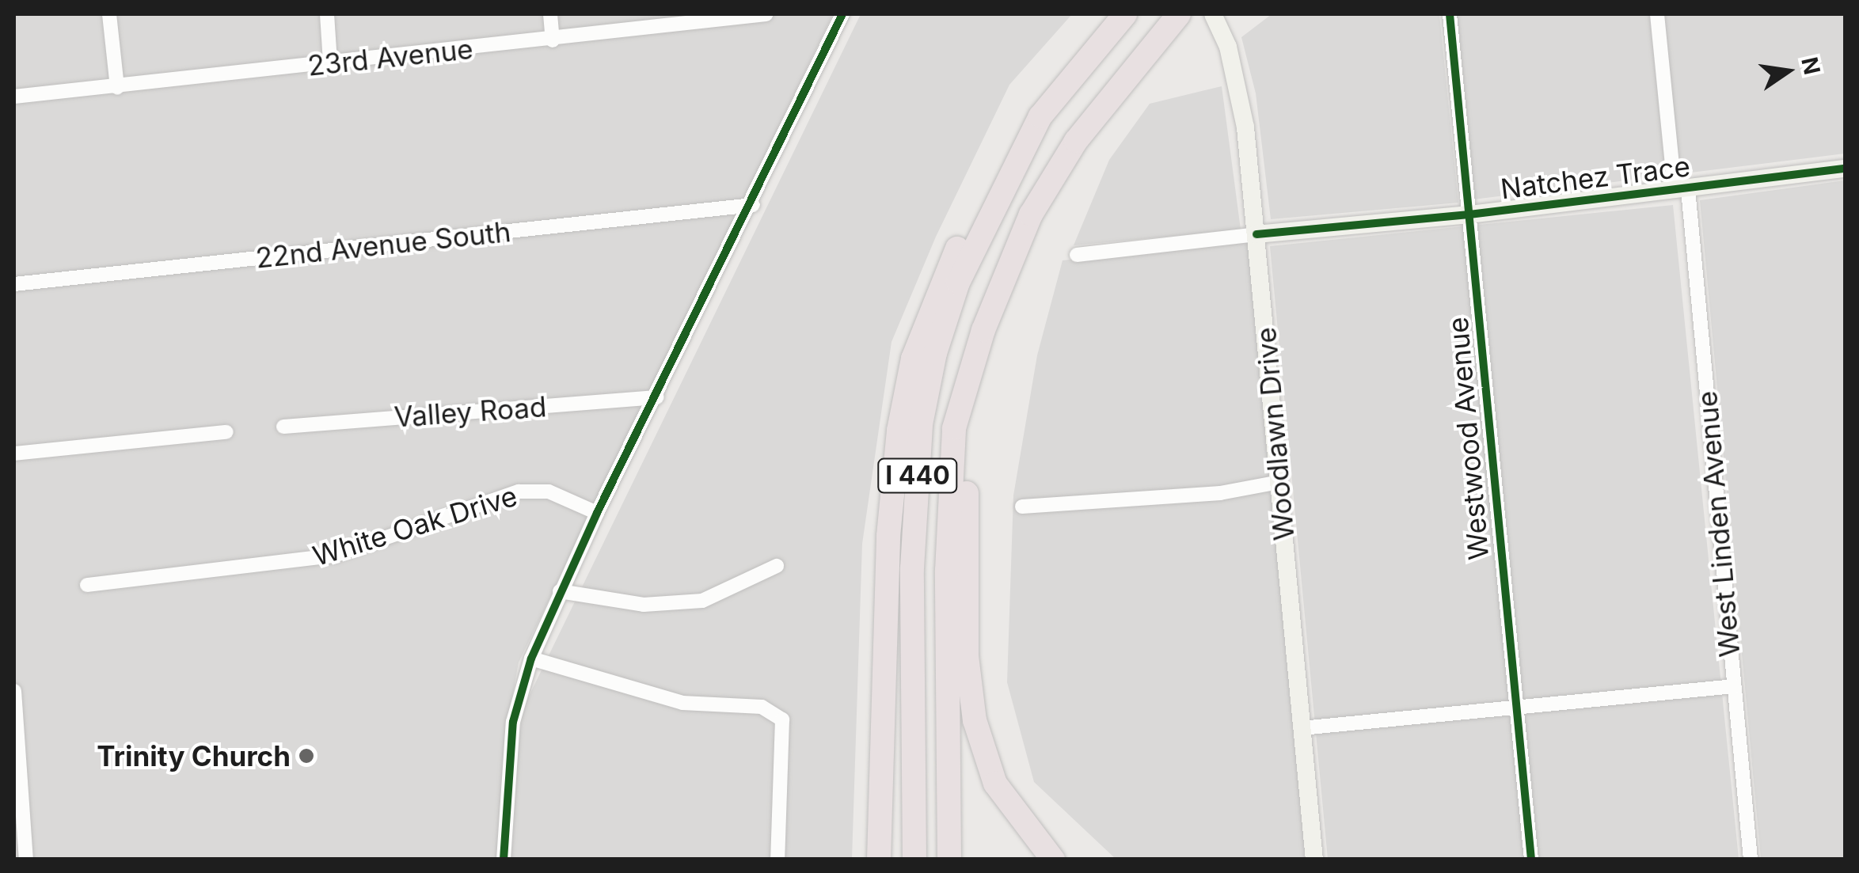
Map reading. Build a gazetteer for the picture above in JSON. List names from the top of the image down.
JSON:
{
  "streets": {
    "highway": ["I 440"],
    "main road": ["Natchez Trace", "Woodlawn Drive"],
    "street": [
      "23rd Avenue",
      "22nd Avenue South",
      "Valley Road",
      "Westwood Avenue",
      "West Linden Avenue",
      "White Oak Drive"
    ]
  },
  "crossings": [
    ["Natchez Trace", "Woodlawn Drive"],
    ["Natchez Trace", "Westwood Avenue"],
    ["Natchez Trace", "West Linden Avenue"]
  ],
  "places": ["Trinity Church"],
  "north": "right"
}
